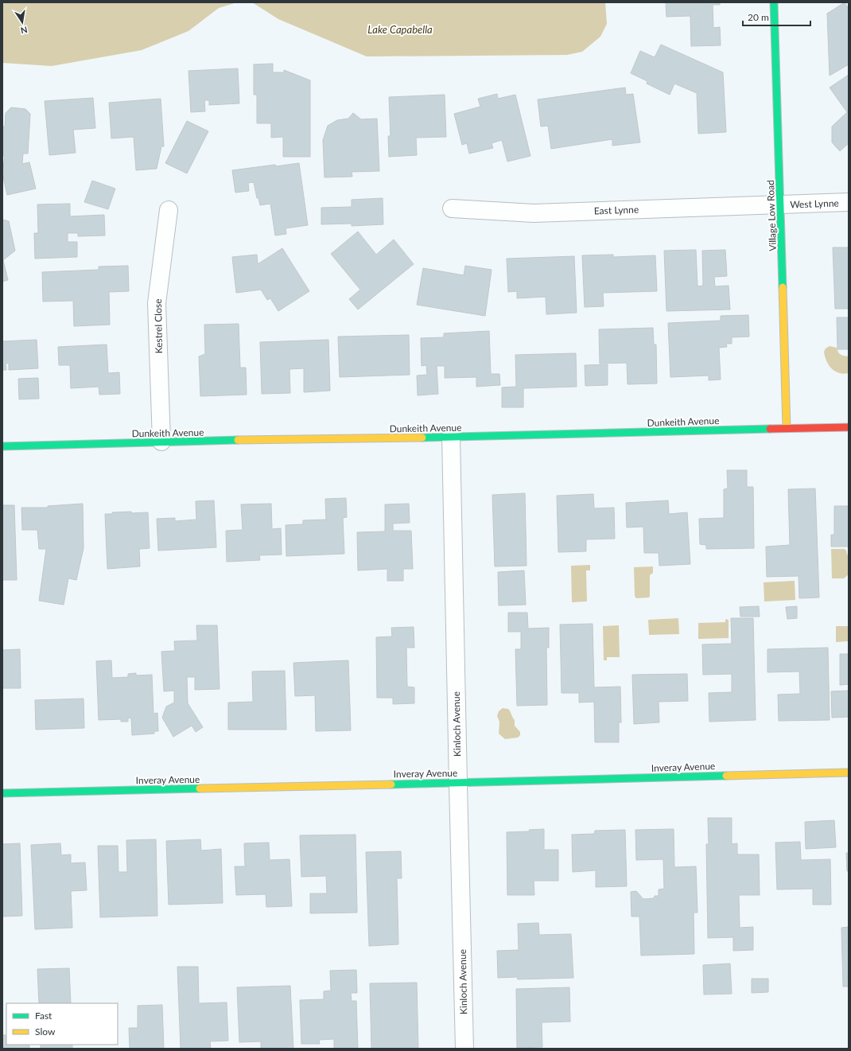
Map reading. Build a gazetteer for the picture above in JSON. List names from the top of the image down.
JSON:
{
  "streets": {
    "street": [
      "West Lynne",
      "East Lynne",
      "Village Low Road",
      "Kestrel Close",
      "Dunkeith Avenue",
      "Kinloch Avenue",
      "Inveray Avenue"
    ]
  },
  "crossings": [
    ["West Lynne", "East Lynne"],
    ["West Lynne", "Village Low Road"],
    ["East Lynne", "Village Low Road"],
    ["Village Low Road", "Dunkeith Avenue"],
    ["Kestrel Close", "Dunkeith Avenue"],
    ["Dunkeith Avenue", "Kinloch Avenue"],
    ["Kinloch Avenue", "Inveray Avenue"]
  ],
  "water": ["Lake Capabella"],
  "legend": ["Fast", "Slow"],
  "scale_bar": "20 m",
  "north": "bottom"
}
